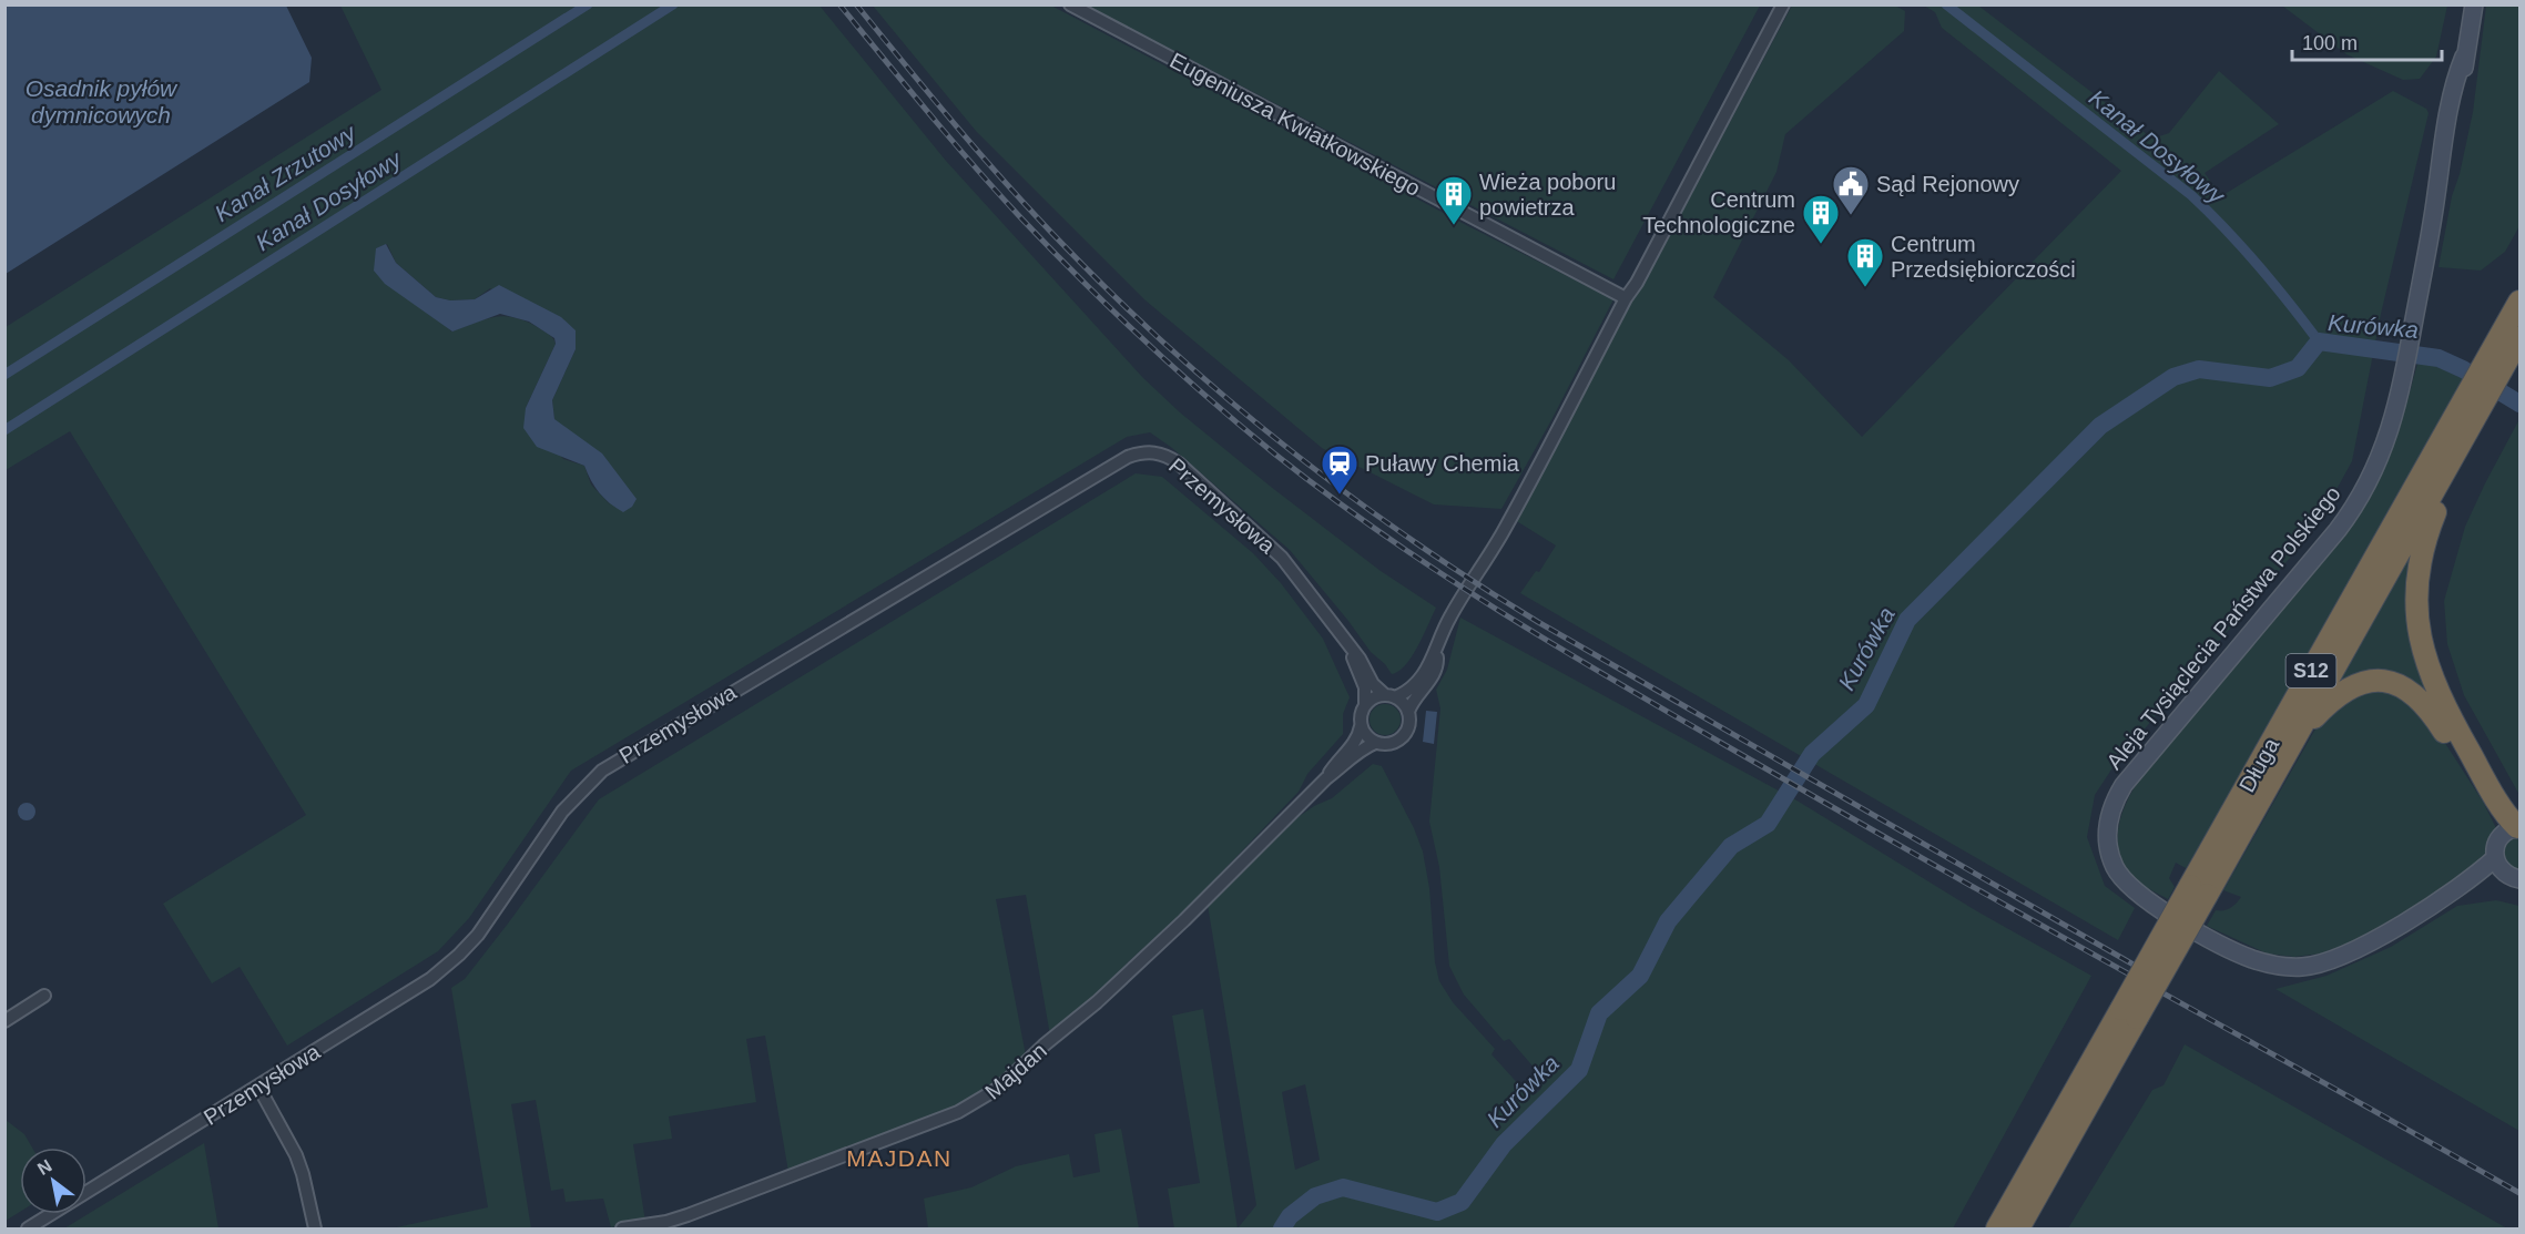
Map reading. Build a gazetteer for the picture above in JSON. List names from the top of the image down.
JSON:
{
  "streets": {
    "highway": ["S12", "Długa"],
    "street": [
      "Eugeniusza Kwiatkowskiego",
      "Przemysłowa",
      "Aleja Tysiąclecia Państwa Polskiego",
      "Majdan"
    ]
  },
  "crossings": [
    ["Przemysłowa", "Majdan"],
    ["S12", "Długa"]
  ],
  "districts": ["MAJDAN"],
  "water": [
    "Osadnik pyłów dymnicowych",
    "Kanał Dosyłowy",
    "Kanał Zrzutowy",
    "Kurówka"
  ],
  "places": {
    "public building": ["Sąd Rejonowy"],
    "building": ["Wieża poboru powietrza", "Centrum Technologiczne", "Centrum Przedsiębiorczości"],
    "station": ["Puławy Chemia"]
  },
  "scale_bar": "100 m",
  "north": "top left"
}
